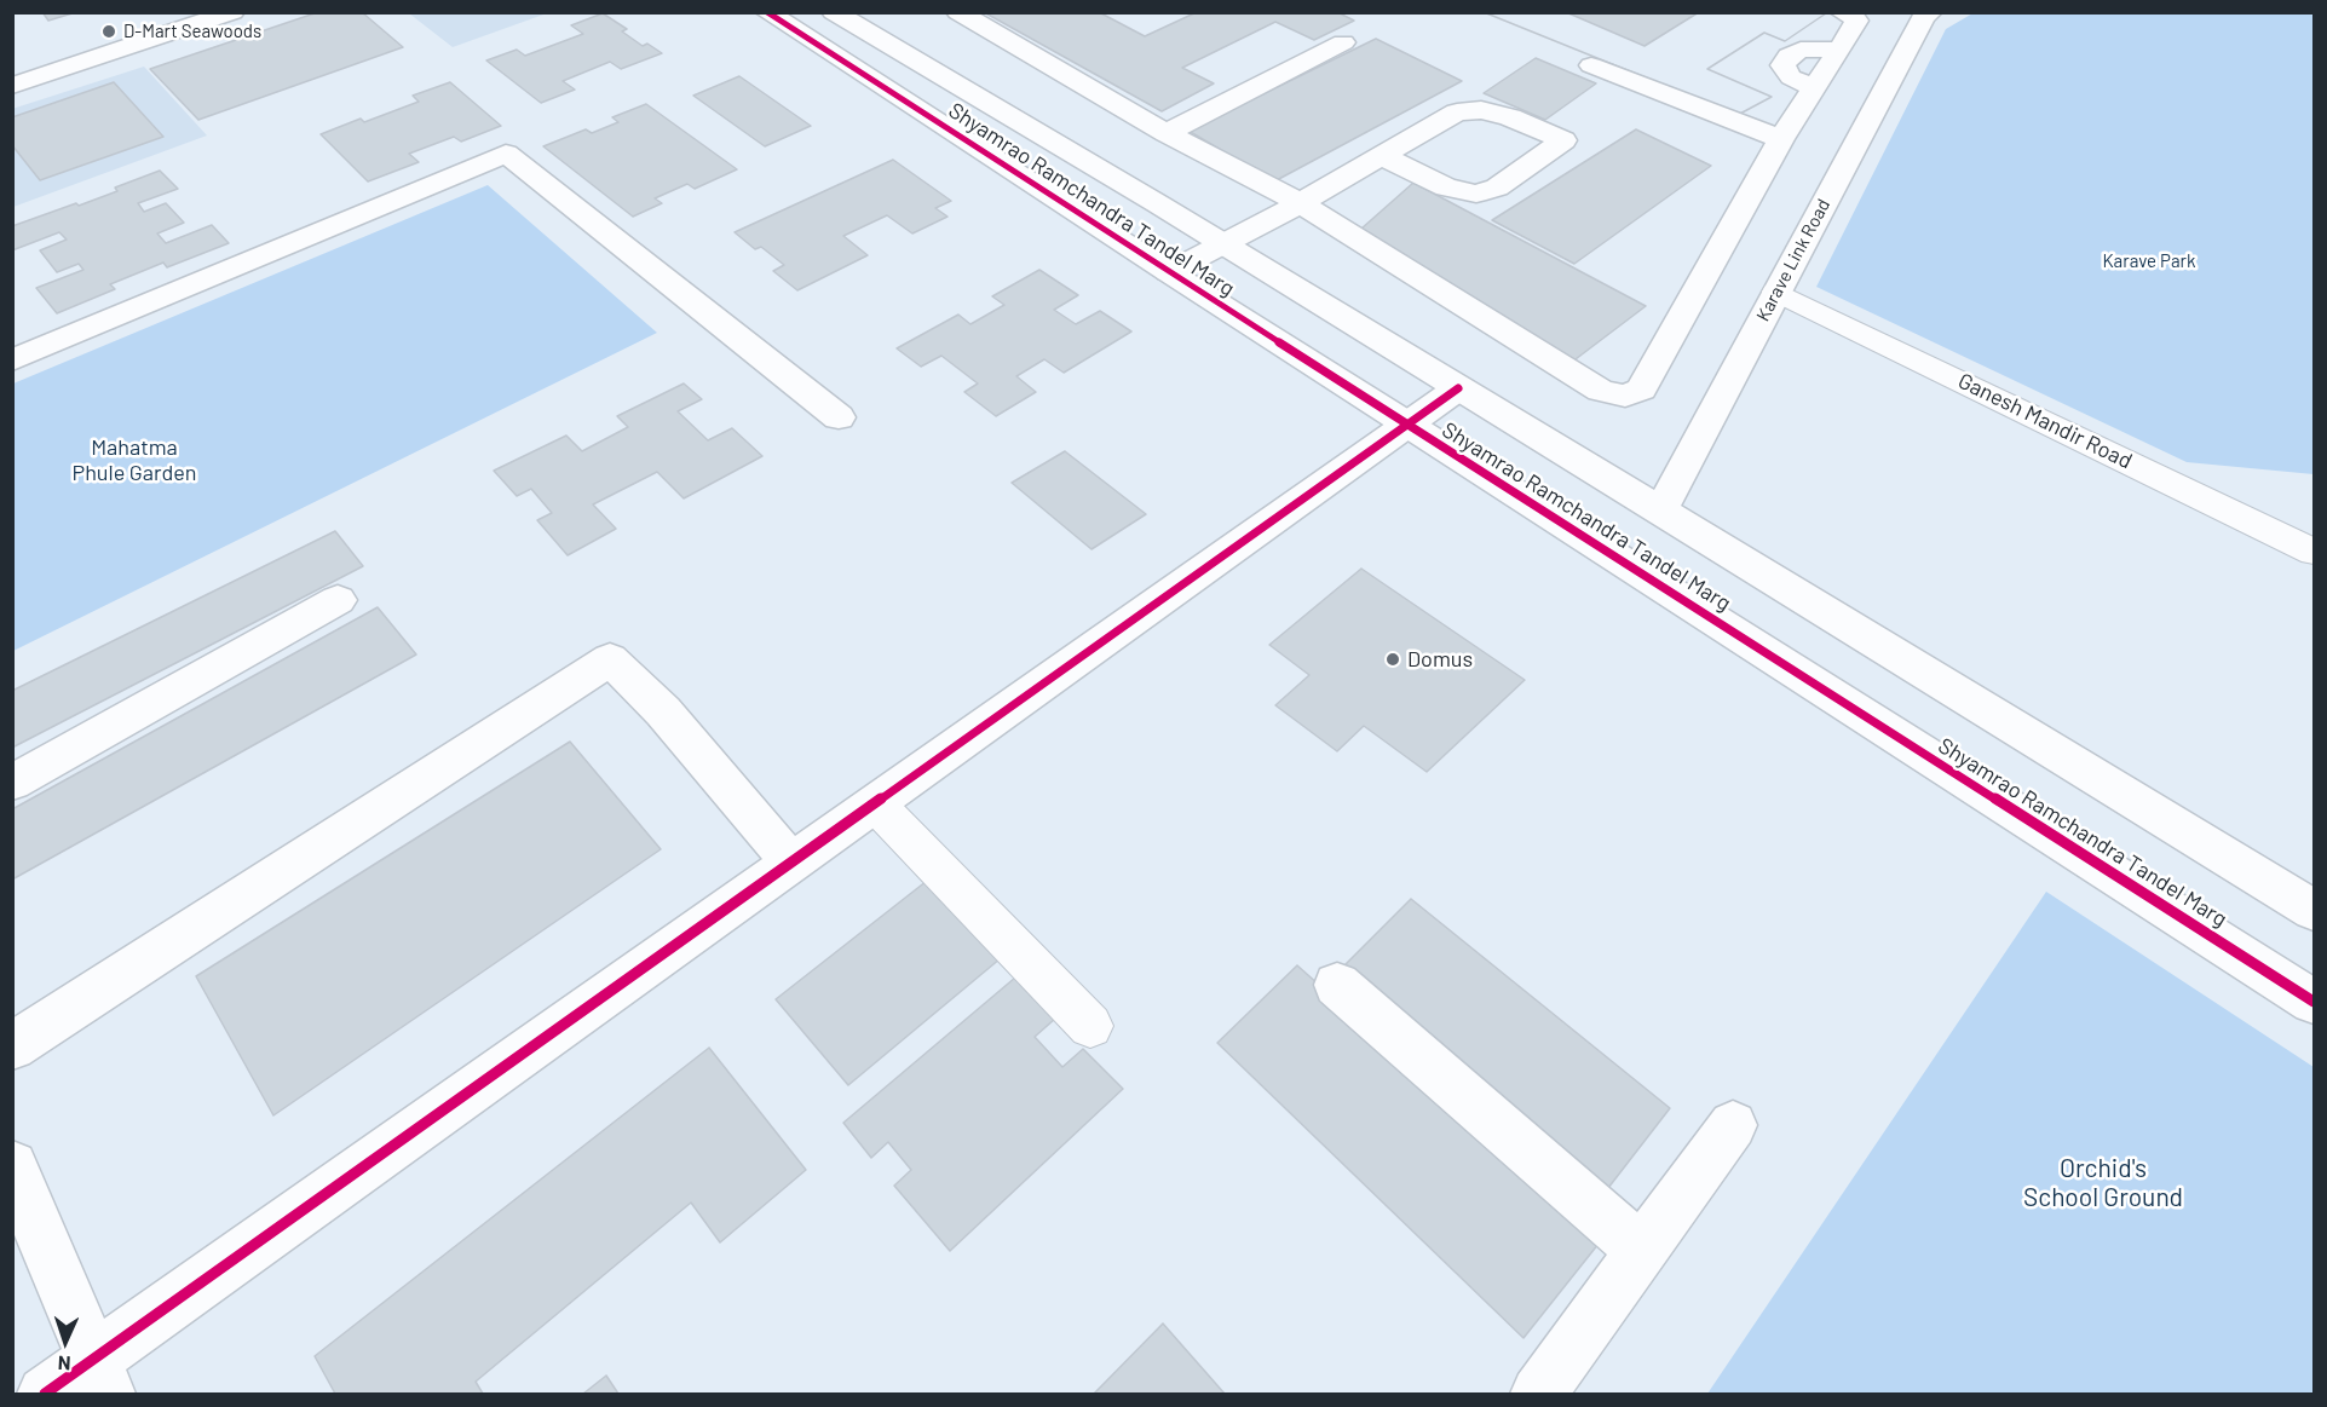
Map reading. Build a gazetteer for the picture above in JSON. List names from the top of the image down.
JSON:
{
  "streets": {
    "street": ["Shyamrao Ramchandra Tandel Marg", "Karave Link Road"],
    "lane": ["Ganesh Mandir Road"]
  },
  "crossings": [
    ["Shyamrao Ramchandra Tandel Marg", "Karave Link Road"],
    ["Karave Link Road", "Ganesh Mandir Road"]
  ],
  "parks": ["Karave Park", "Mahatma Phule Garden", "Orchid's School Ground"],
  "places": ["D-Mart Seawoods", "Domus"],
  "north": "bottom"
}
